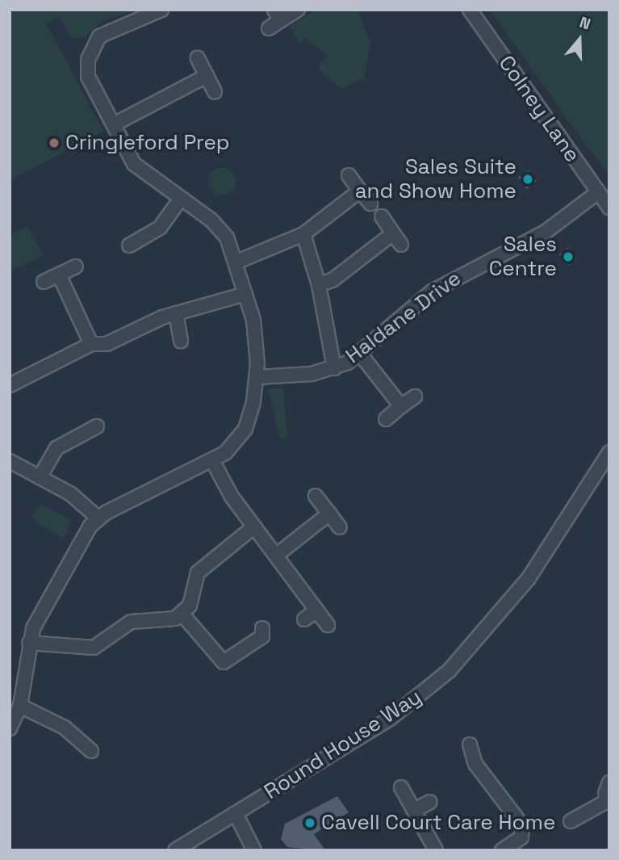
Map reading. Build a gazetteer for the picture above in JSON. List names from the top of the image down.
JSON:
{
  "streets": {
    "street": ["Colney Lane", "Haldane Drive", "Round House Way"]
  },
  "crossings": [
    ["Colney Lane", "Haldane Drive"]
  ],
  "places": [
    "Cringleford Prep",
    "Sales Suite and Show Home",
    "Sales Centre",
    "Cavell Court Care Home"
  ],
  "north": "top"
}
